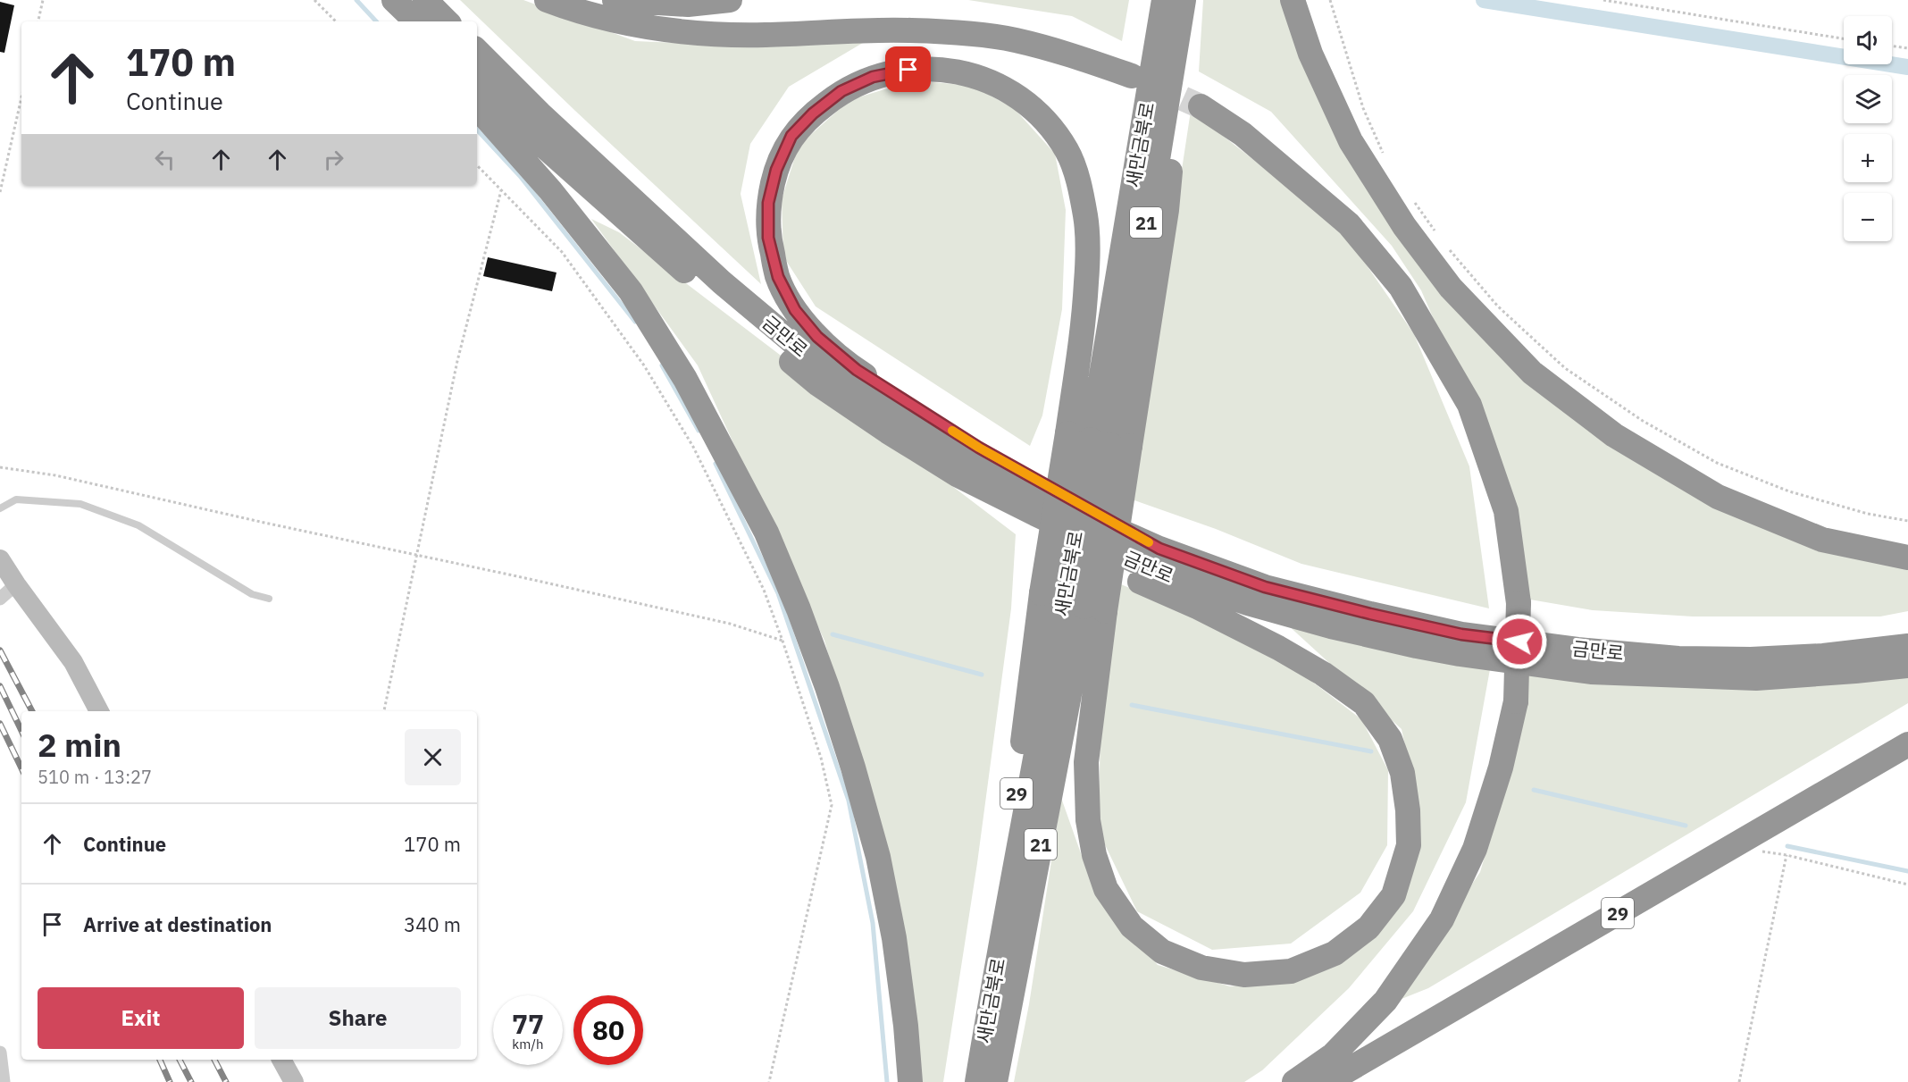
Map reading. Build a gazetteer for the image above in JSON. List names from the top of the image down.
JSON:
{
  "streets": {
    "highway": [
      "새만금북로",
      "21",
      "금만로",
      "29"
    ]
  },
  "page": {
    "map_buttons": ["+", "−"],
    "turn": ["170 m", "Continue"],
    "heading": ["2 min", "510 m · 13:27"],
    "list": [
      {
        "name": "Continue",
        "value": "170 m"
      },
      {
        "name": "Arrive at destination",
        "value": "340 m"
      }
    ],
    "buttons": ["Exit", "Share"],
    "speed": "77 km/h",
    "limit": "80"
  }
}
